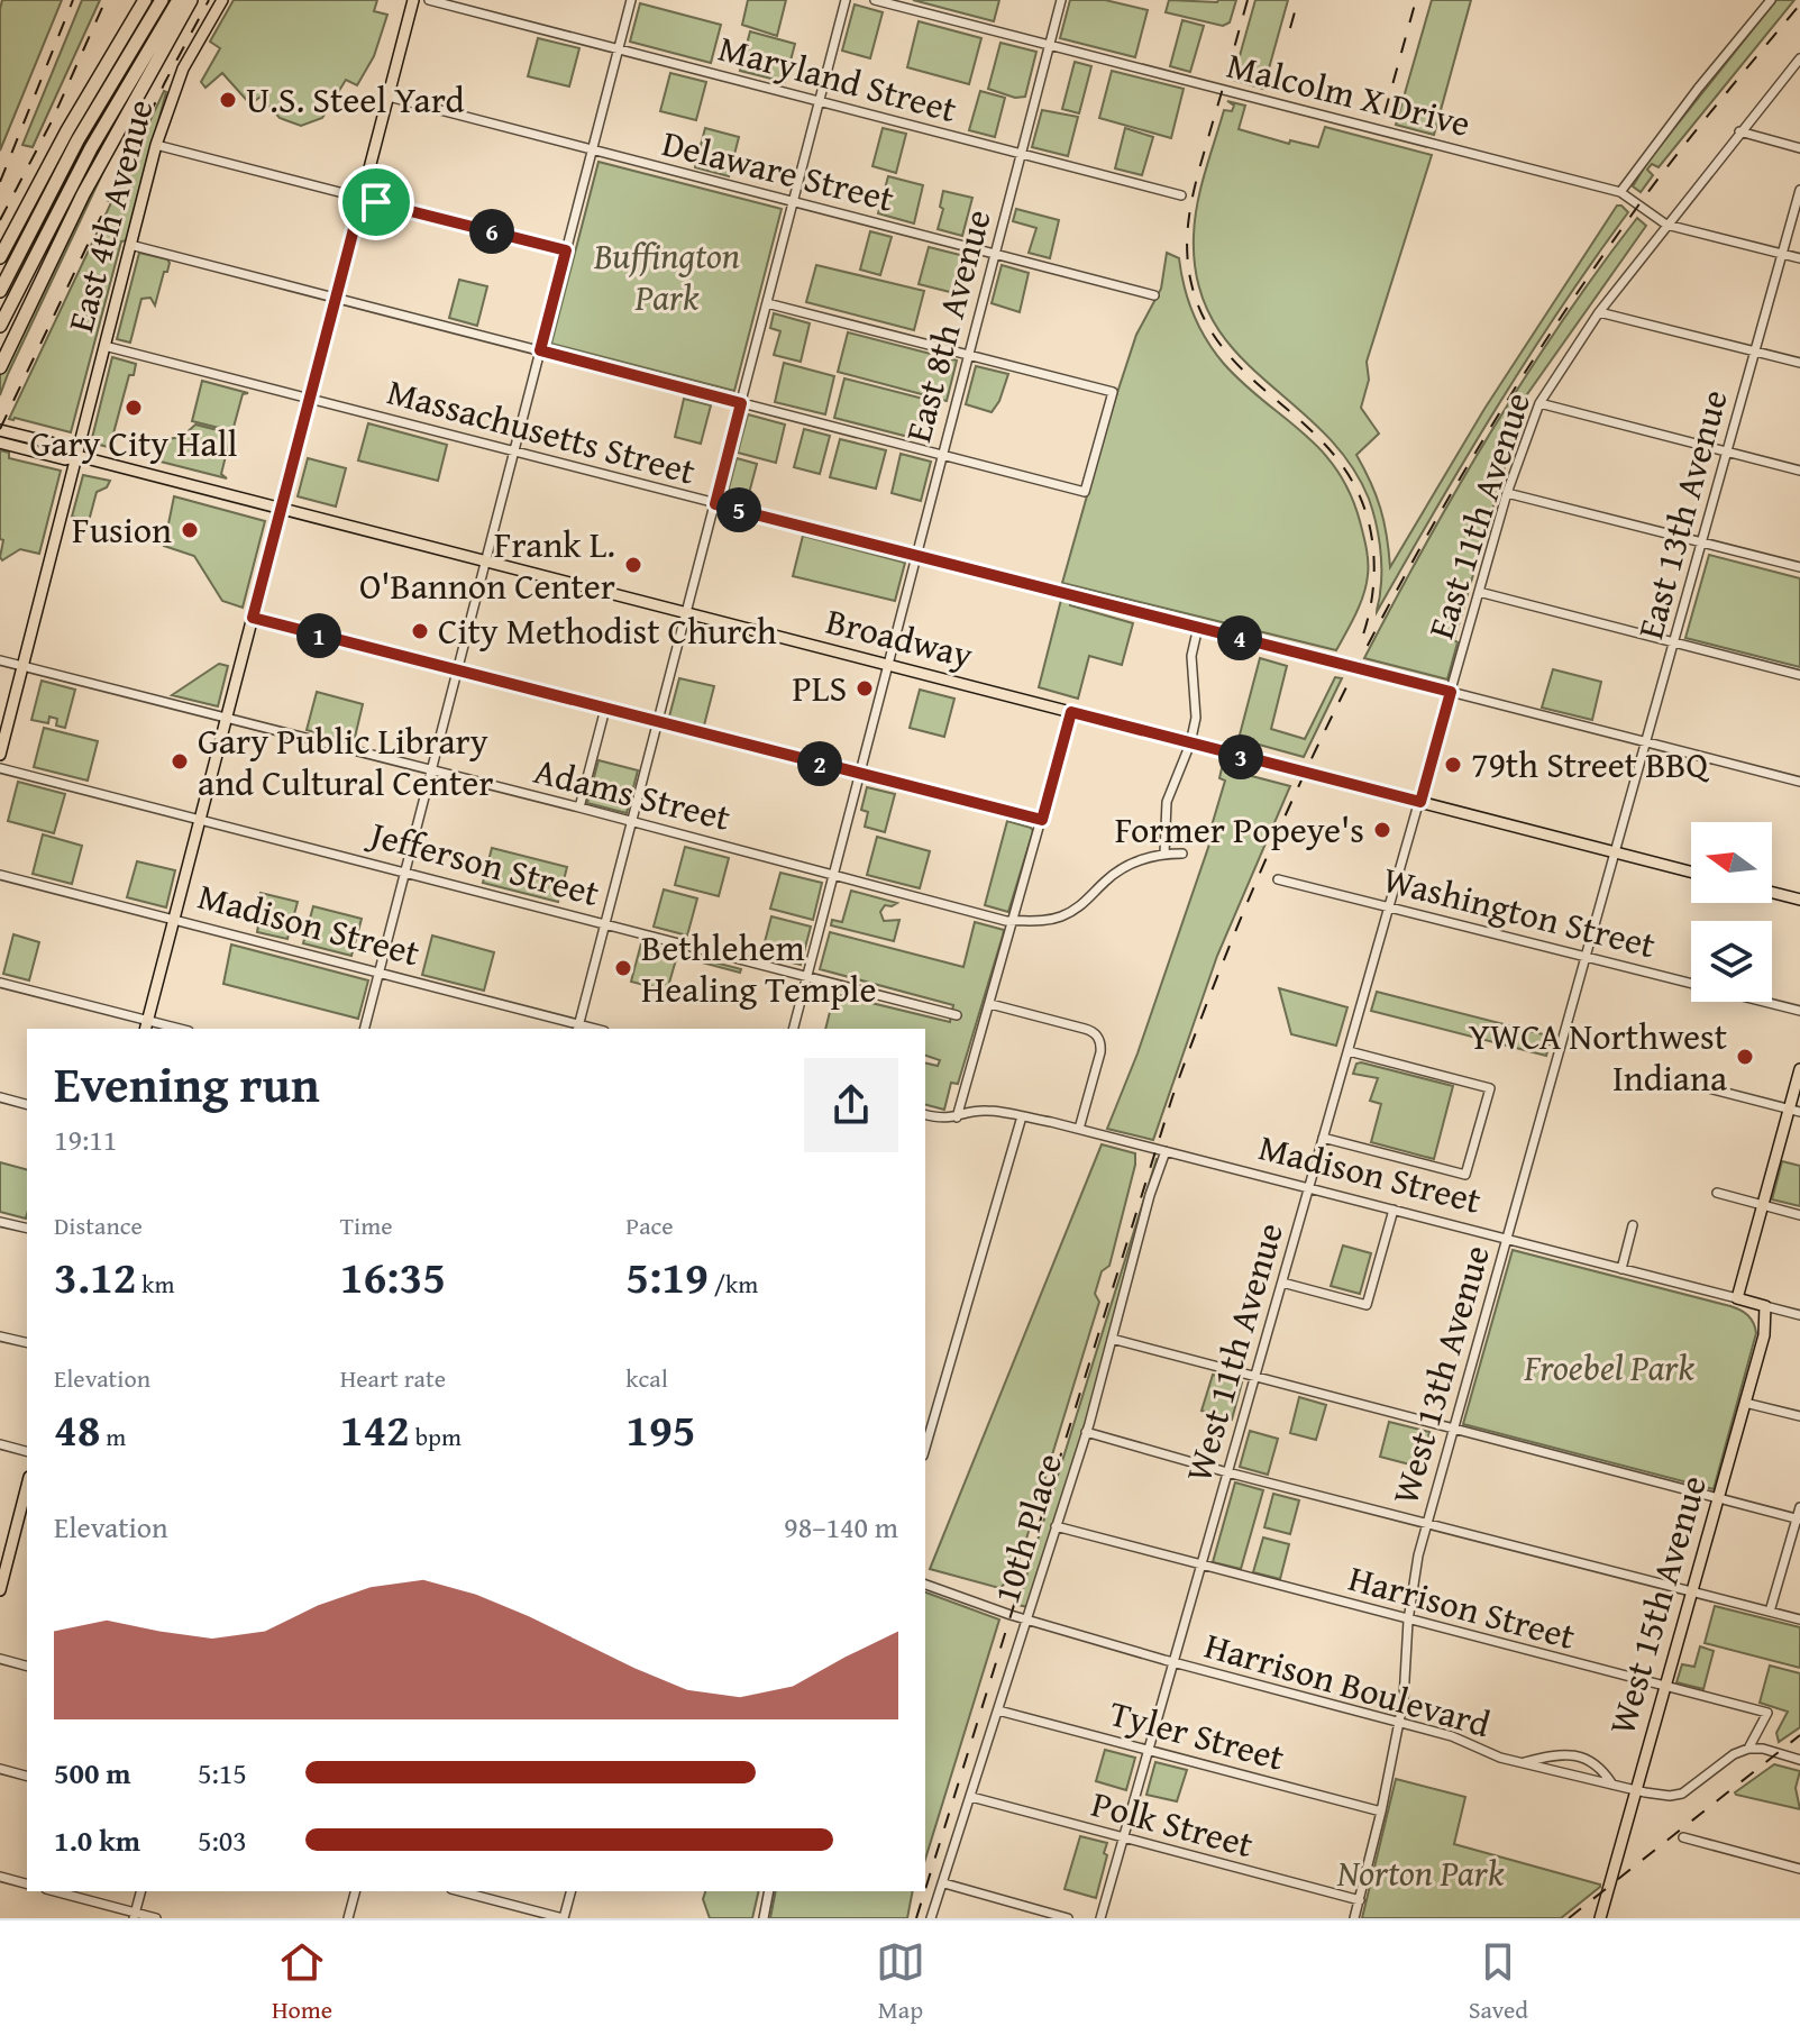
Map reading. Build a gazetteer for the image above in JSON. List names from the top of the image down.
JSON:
{
  "streets": {
    "main road": [
      "East 4th Avenue",
      "Broadway",
      "Madison Street",
      "West 15th Avenue"
    ],
    "street": [
      "Maryland Street",
      "Malcolm X Drive",
      "Delaware Street",
      "East 8th Avenue",
      "Massachusetts Street",
      "East 13th Avenue",
      "East 11th Avenue",
      "Adams Street",
      "Jefferson Street",
      "Washington Street",
      "West 11th Avenue",
      "West 13th Avenue",
      "10th Place",
      "Harrison Street",
      "Harrison Boulevard",
      "Tyler Street",
      "Polk Street"
    ]
  },
  "crossings": [
    ["Maryland Street", "East 8th Avenue"],
    ["Malcolm X Drive", "East 8th Avenue"],
    ["Malcolm X Drive", "East 13th Avenue"],
    ["Malcolm X Drive", "East 11th Avenue"],
    ["Delaware Street", "East 8th Avenue"],
    ["East 4th Avenue", "Massachusetts Street"],
    ["East 4th Avenue", "Broadway"],
    ["East 4th Avenue", "Adams Street"],
    ["East 8th Avenue", "Massachusetts Street"],
    ["East 8th Avenue", "Broadway"],
    ["East 8th Avenue", "Adams Street"],
    ["East 8th Avenue", "Jefferson Street"],
    ["Massachusetts Street", "East 13th Avenue"],
    ["Massachusetts Street", "East 11th Avenue"],
    ["East 13th Avenue", "Broadway"],
    ["East 13th Avenue", "West 13th Avenue"],
    ["East 11th Avenue", "Broadway"],
    ["East 11th Avenue", "West 11th Avenue"],
    ["Broadway", "West 11th Avenue"],
    ["Broadway", "West 13th Avenue"],
    ["Washington Street", "West 11th Avenue"],
    ["Washington Street", "West 13th Avenue"],
    ["Madison Street", "West 11th Avenue"],
    ["Madison Street", "West 13th Avenue"],
    ["Madison Street", "10th Place"],
    ["Madison Street", "West 15th Avenue"],
    ["West 11th Avenue", "Harrison Street"],
    ["West 11th Avenue", "Harrison Boulevard"],
    ["West 11th Avenue", "Tyler Street"],
    ["West 11th Avenue", "Polk Street"],
    ["West 13th Avenue", "Harrison Street"],
    ["West 13th Avenue", "Harrison Boulevard"],
    ["West 13th Avenue", "Tyler Street"],
    ["West 13th Avenue", "Polk Street"],
    ["10th Place", "Harrison Street"],
    ["10th Place", "Harrison Boulevard"],
    ["10th Place", "Tyler Street"],
    ["10th Place", "Polk Street"],
    ["West 15th Avenue", "Harrison Street"],
    ["West 15th Avenue", "Harrison Boulevard"],
    ["Harrison Street", "Harrison Boulevard"]
  ],
  "parks": ["Buffington Park", "Froebel Park", "Norton Park"],
  "places": [
    "U.S. Steel Yard",
    "Gary City Hall",
    "Fusion",
    "Frank L. O'Bannon Center",
    "City Methodist Church",
    "PLS",
    "Gary Public Library and Cultural Center",
    "79th Street BBQ",
    "Former Popeye's",
    "Bethlehem Healing Temple",
    "YWCA Northwest Indiana"
  ],
  "north": "left",
  "page": {
    "pins": [
      "6",
      "5",
      "1",
      "4",
      "3",
      "2"
    ],
    "heading": ["Evening run", "19:11"],
    "stats": [
      ["Distance", "3.12 km"],
      ["Time", "16:35"],
      ["Pace", "5:19 /km"],
      ["Elevation", "48 m"],
      ["Heart rate", "142 bpm"],
      ["kcal", "195"]
    ],
    "chart": ["Elevation", "98–140 m"],
    "list": [
      {
        "name": "500 m",
        "note": "5:15"
      },
      {
        "name": "1.0 km",
        "note": "5:03"
      }
    ],
    "tabs": ["Home", "Map", "Saved"]
  }
}
